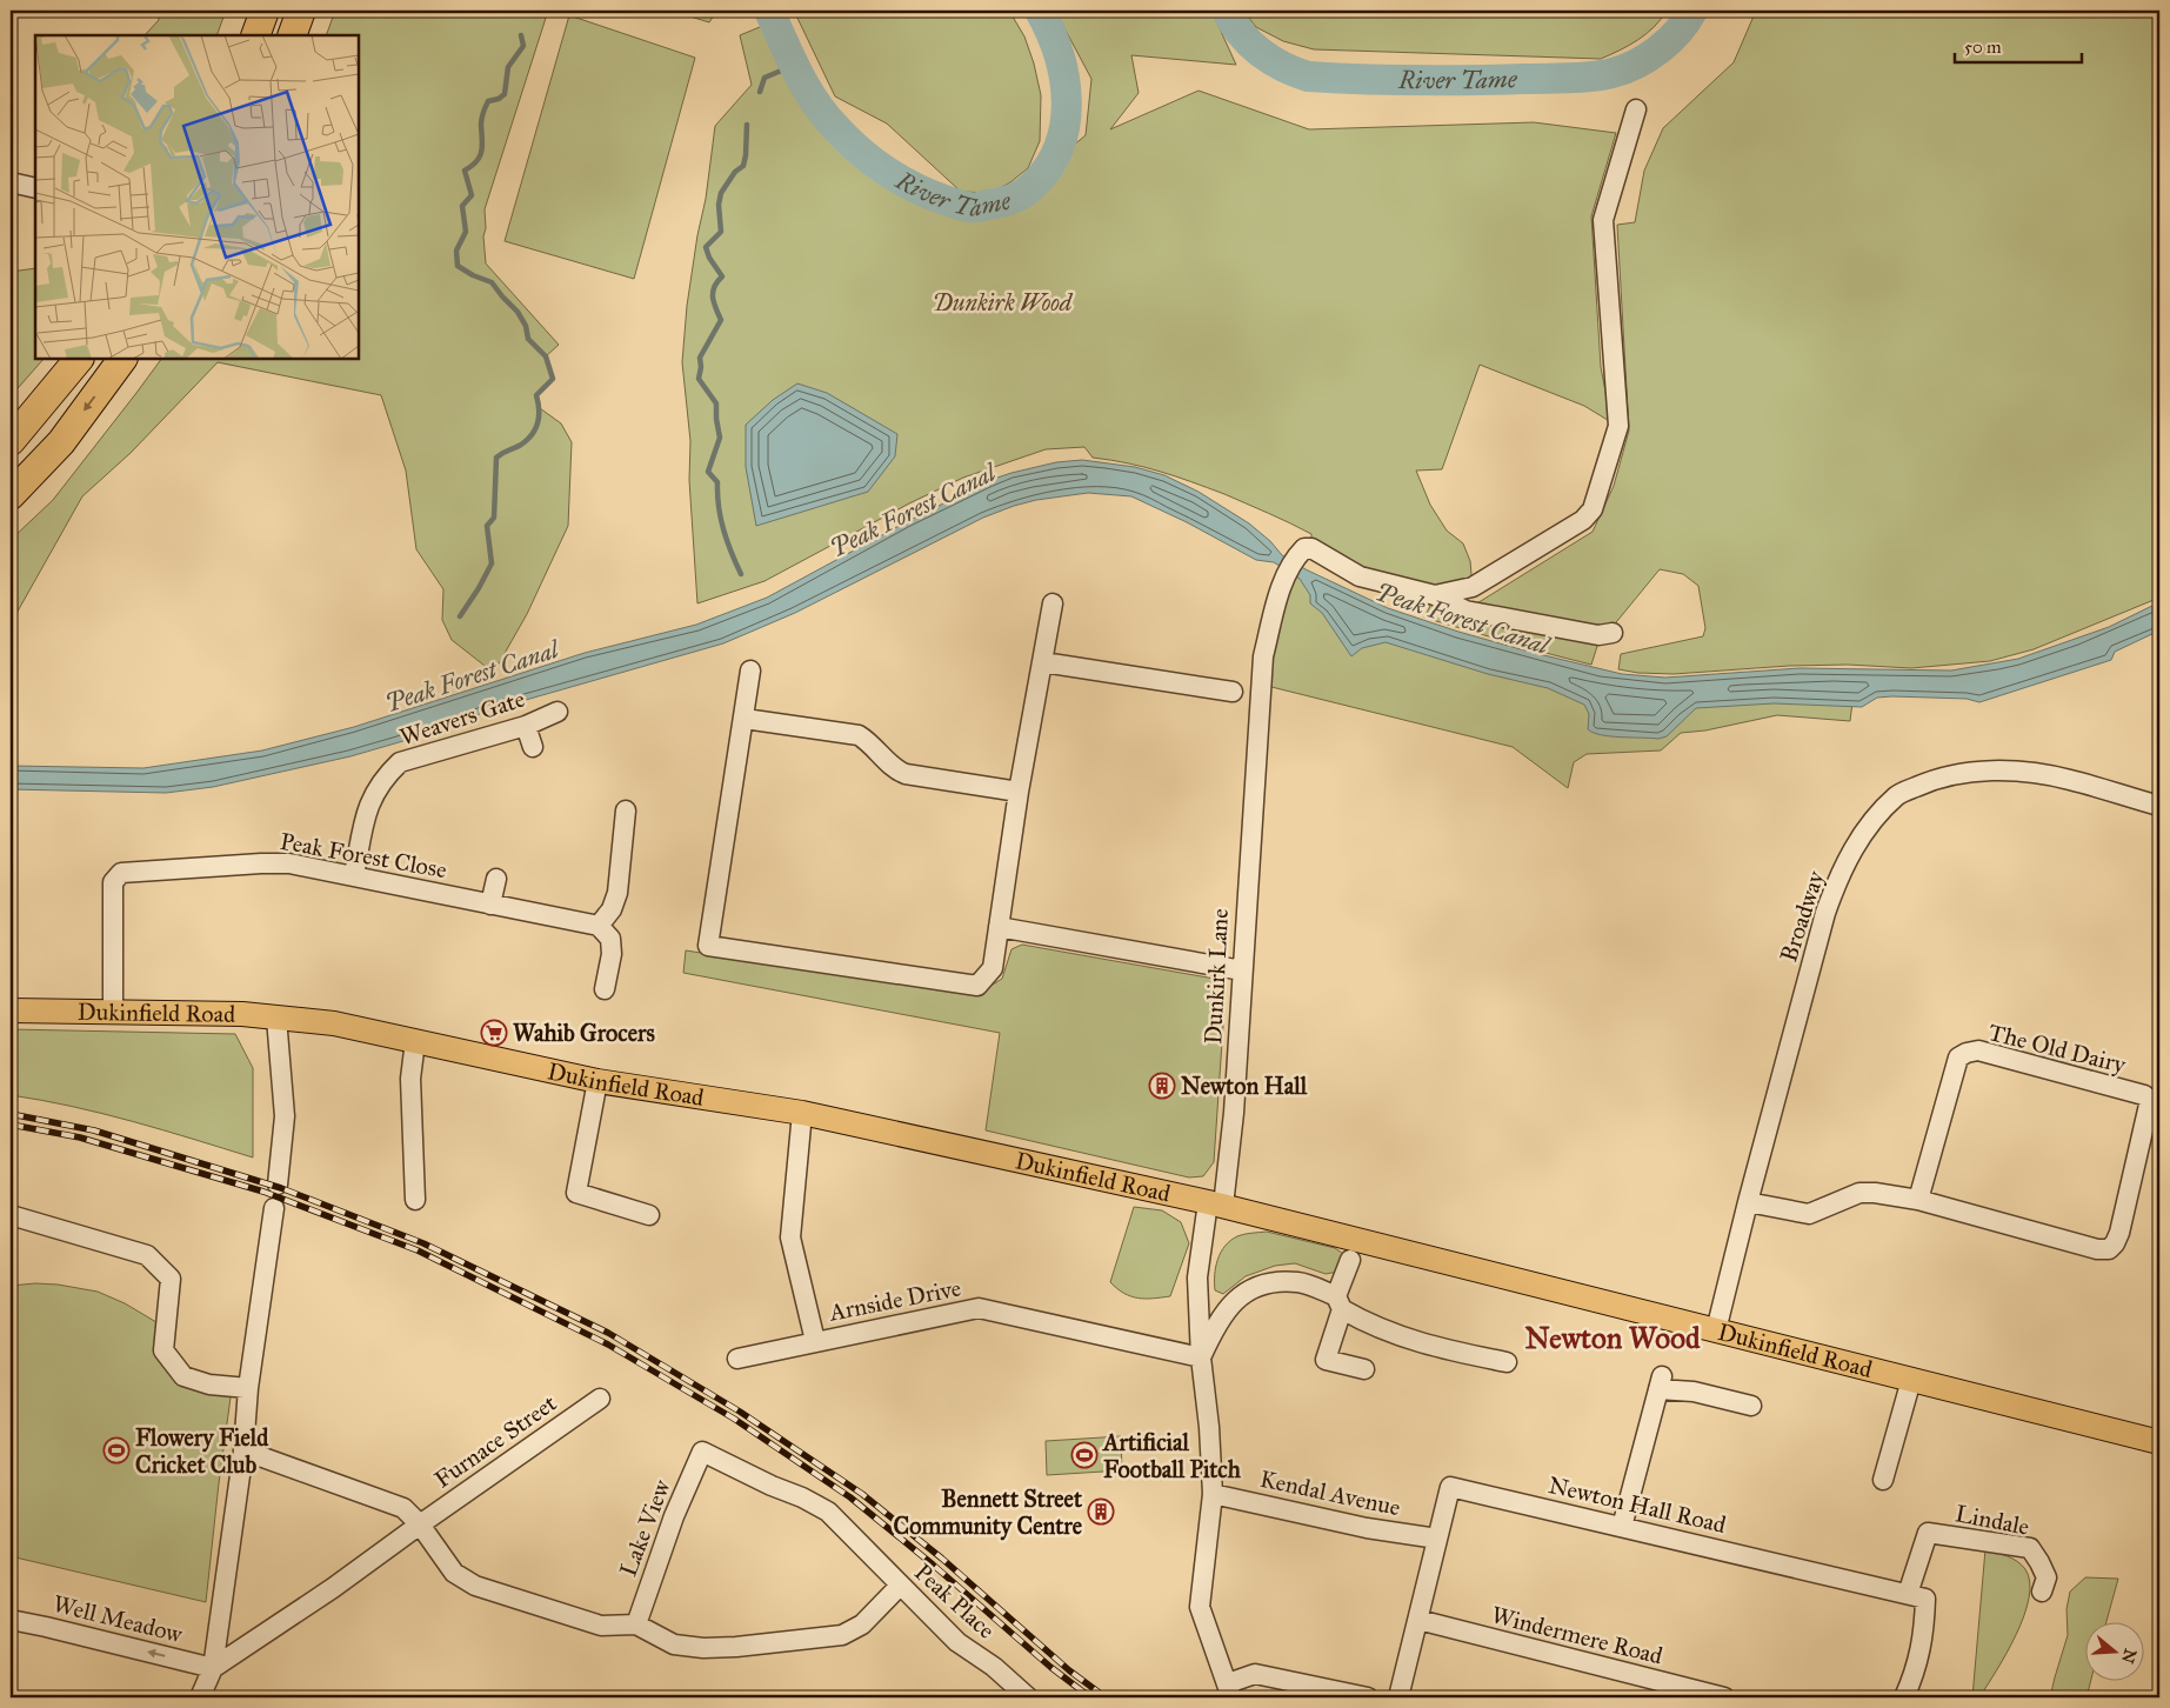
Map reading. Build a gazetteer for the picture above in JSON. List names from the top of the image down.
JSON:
{
  "streets": {
    "main road": ["Dukinfield Road"],
    "street": [
      "Weavers Gate",
      "Peak Forest Close",
      "Broadway",
      "Dunkirk Lane",
      "The Old Dairy",
      "Arnside Drive",
      "Furnace Street",
      "Kendal Avenue",
      "Newton Hall Road",
      "Lindale",
      "Lake View",
      "Peak Place",
      "Well Meadow",
      "Windermere Road"
    ]
  },
  "crossings": [
    ["Weavers Gate", "Peak Forest Close"],
    ["Peak Forest Close", "Dukinfield Road"],
    ["Broadway", "Dukinfield Road"],
    ["Broadway", "The Old Dairy"],
    ["Dunkirk Lane", "Dukinfield Road"],
    ["Dunkirk Lane", "Arnside Drive"],
    ["Dunkirk Lane", "Kendal Avenue"],
    ["Furnace Street", "Well Meadow"],
    ["Kendal Avenue", "Newton Hall Road"],
    ["Newton Hall Road", "Lindale"],
    ["Newton Hall Road", "Windermere Road"],
    ["Lake View", "Peak Place"]
  ],
  "one_way": ["Well Meadow"],
  "districts": ["Newton Wood"],
  "water": ["River Tame", "Peak Forest Canal"],
  "parks": ["Dunkirk Wood"],
  "places": {
    "supermarket": ["Wahib Grocers"],
    "building": ["Newton Hall", "Bennett Street Community Centre"],
    "sports": ["Flowery Field Cricket Club", "Artificial Football Pitch"]
  },
  "scale_bar": "50 m",
  "north": "right"
}
